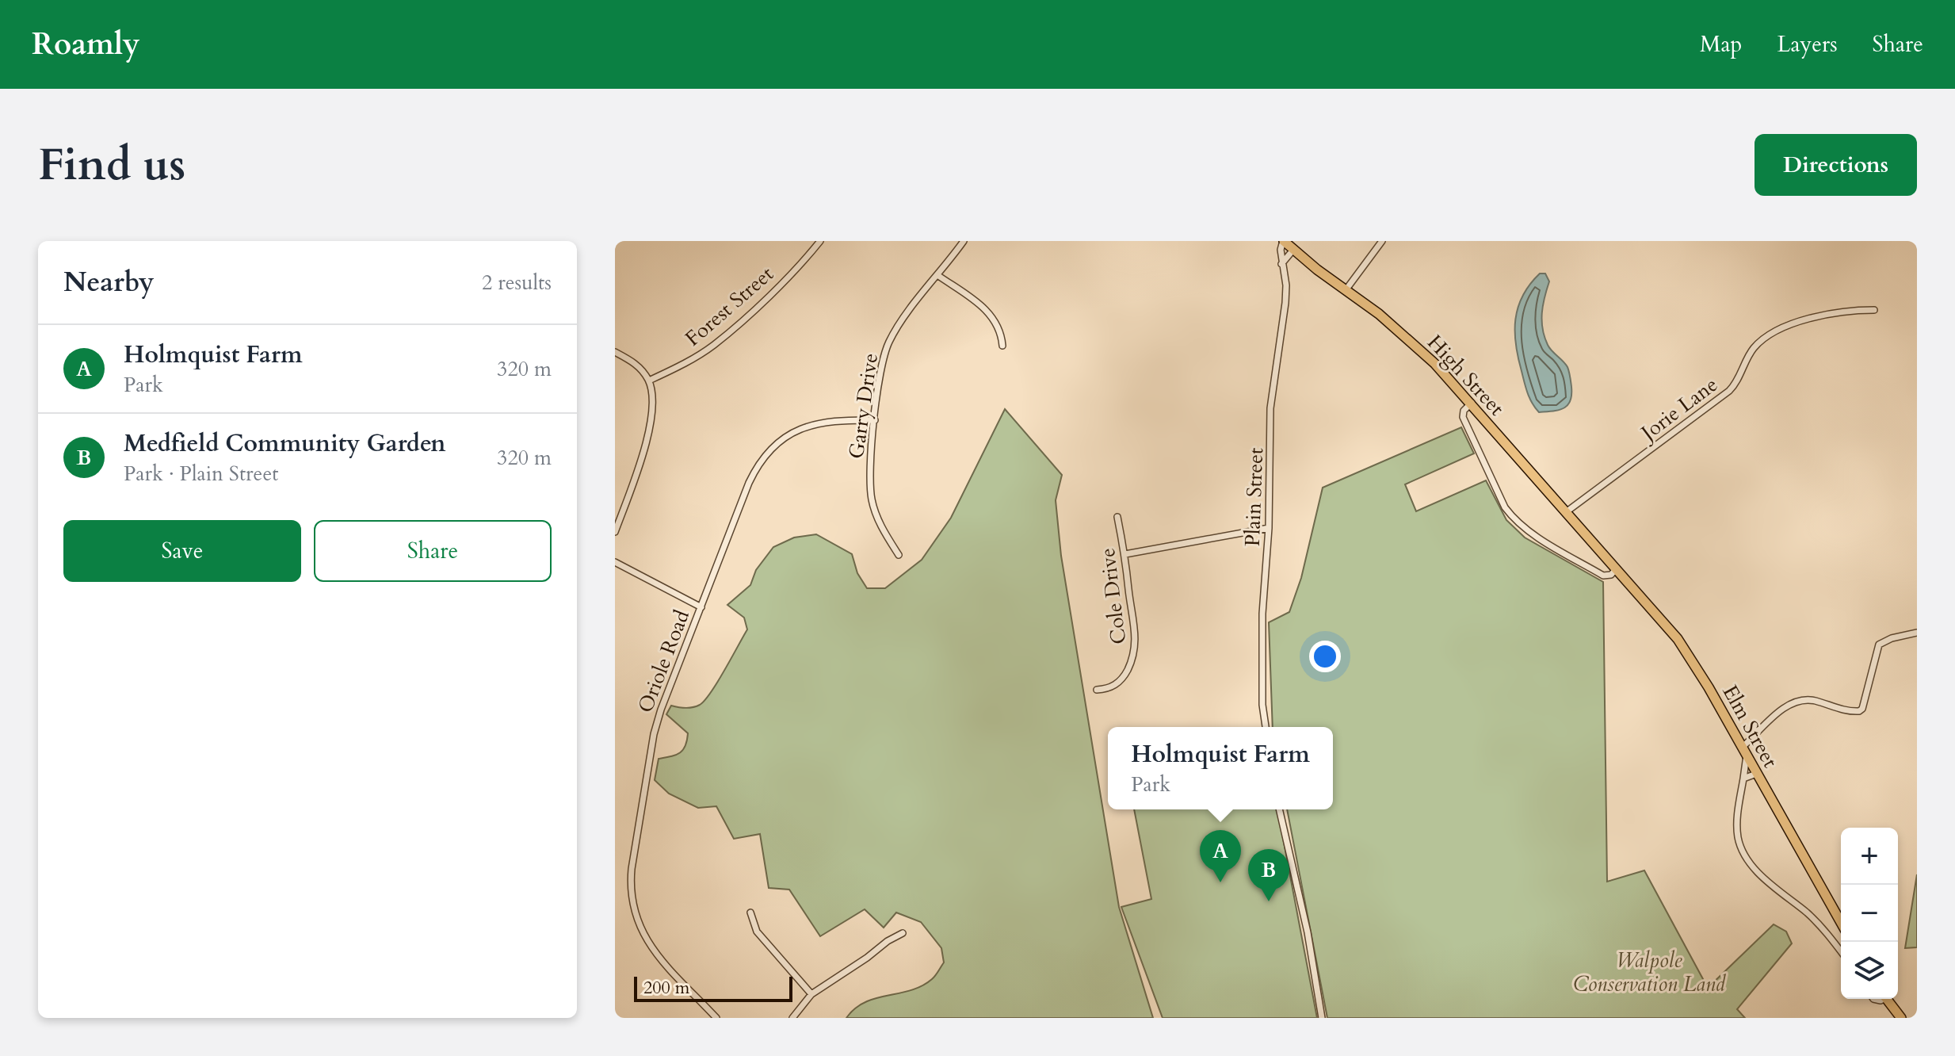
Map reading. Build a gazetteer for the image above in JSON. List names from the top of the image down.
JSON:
{
  "streets": {
    "main road": ["High Street", "Elm Street"],
    "street": [
      "Forest Street",
      "Garry Drive",
      "Jorie Lane",
      "Plain Street",
      "Cole Drive",
      "Oriole Road"
    ]
  },
  "crossings": [
    ["High Street", "Jorie Lane"],
    ["High Street", "Plain Street"],
    ["High Street", "Elm Street"],
    ["Garry Drive", "Oriole Road"]
  ],
  "parks": ["Walpole Conservation Land"],
  "scale_bar": "200 m",
  "page": {
    "header": "Roamly",
    "nav": ["Map", "Layers", "Share"],
    "buttons": [
      "Directions",
      ["Save", "Share"]
    ],
    "title": "Find us",
    "heading": ["Nearby", "2 results"],
    "list": [
      {
        "mark": "A",
        "name": "Holmquist Farm",
        "note": "Park",
        "value": "320 m"
      },
      {
        "mark": "B",
        "name": "Medfield Community Garden",
        "note": "Park · Plain Street",
        "value": "320 m"
      }
    ],
    "popup": ["Holmquist Farm", "Park"],
    "map_buttons": ["+", "−"],
    "pins": ["A", "B"],
    "scale": "200 m"
  }
}
